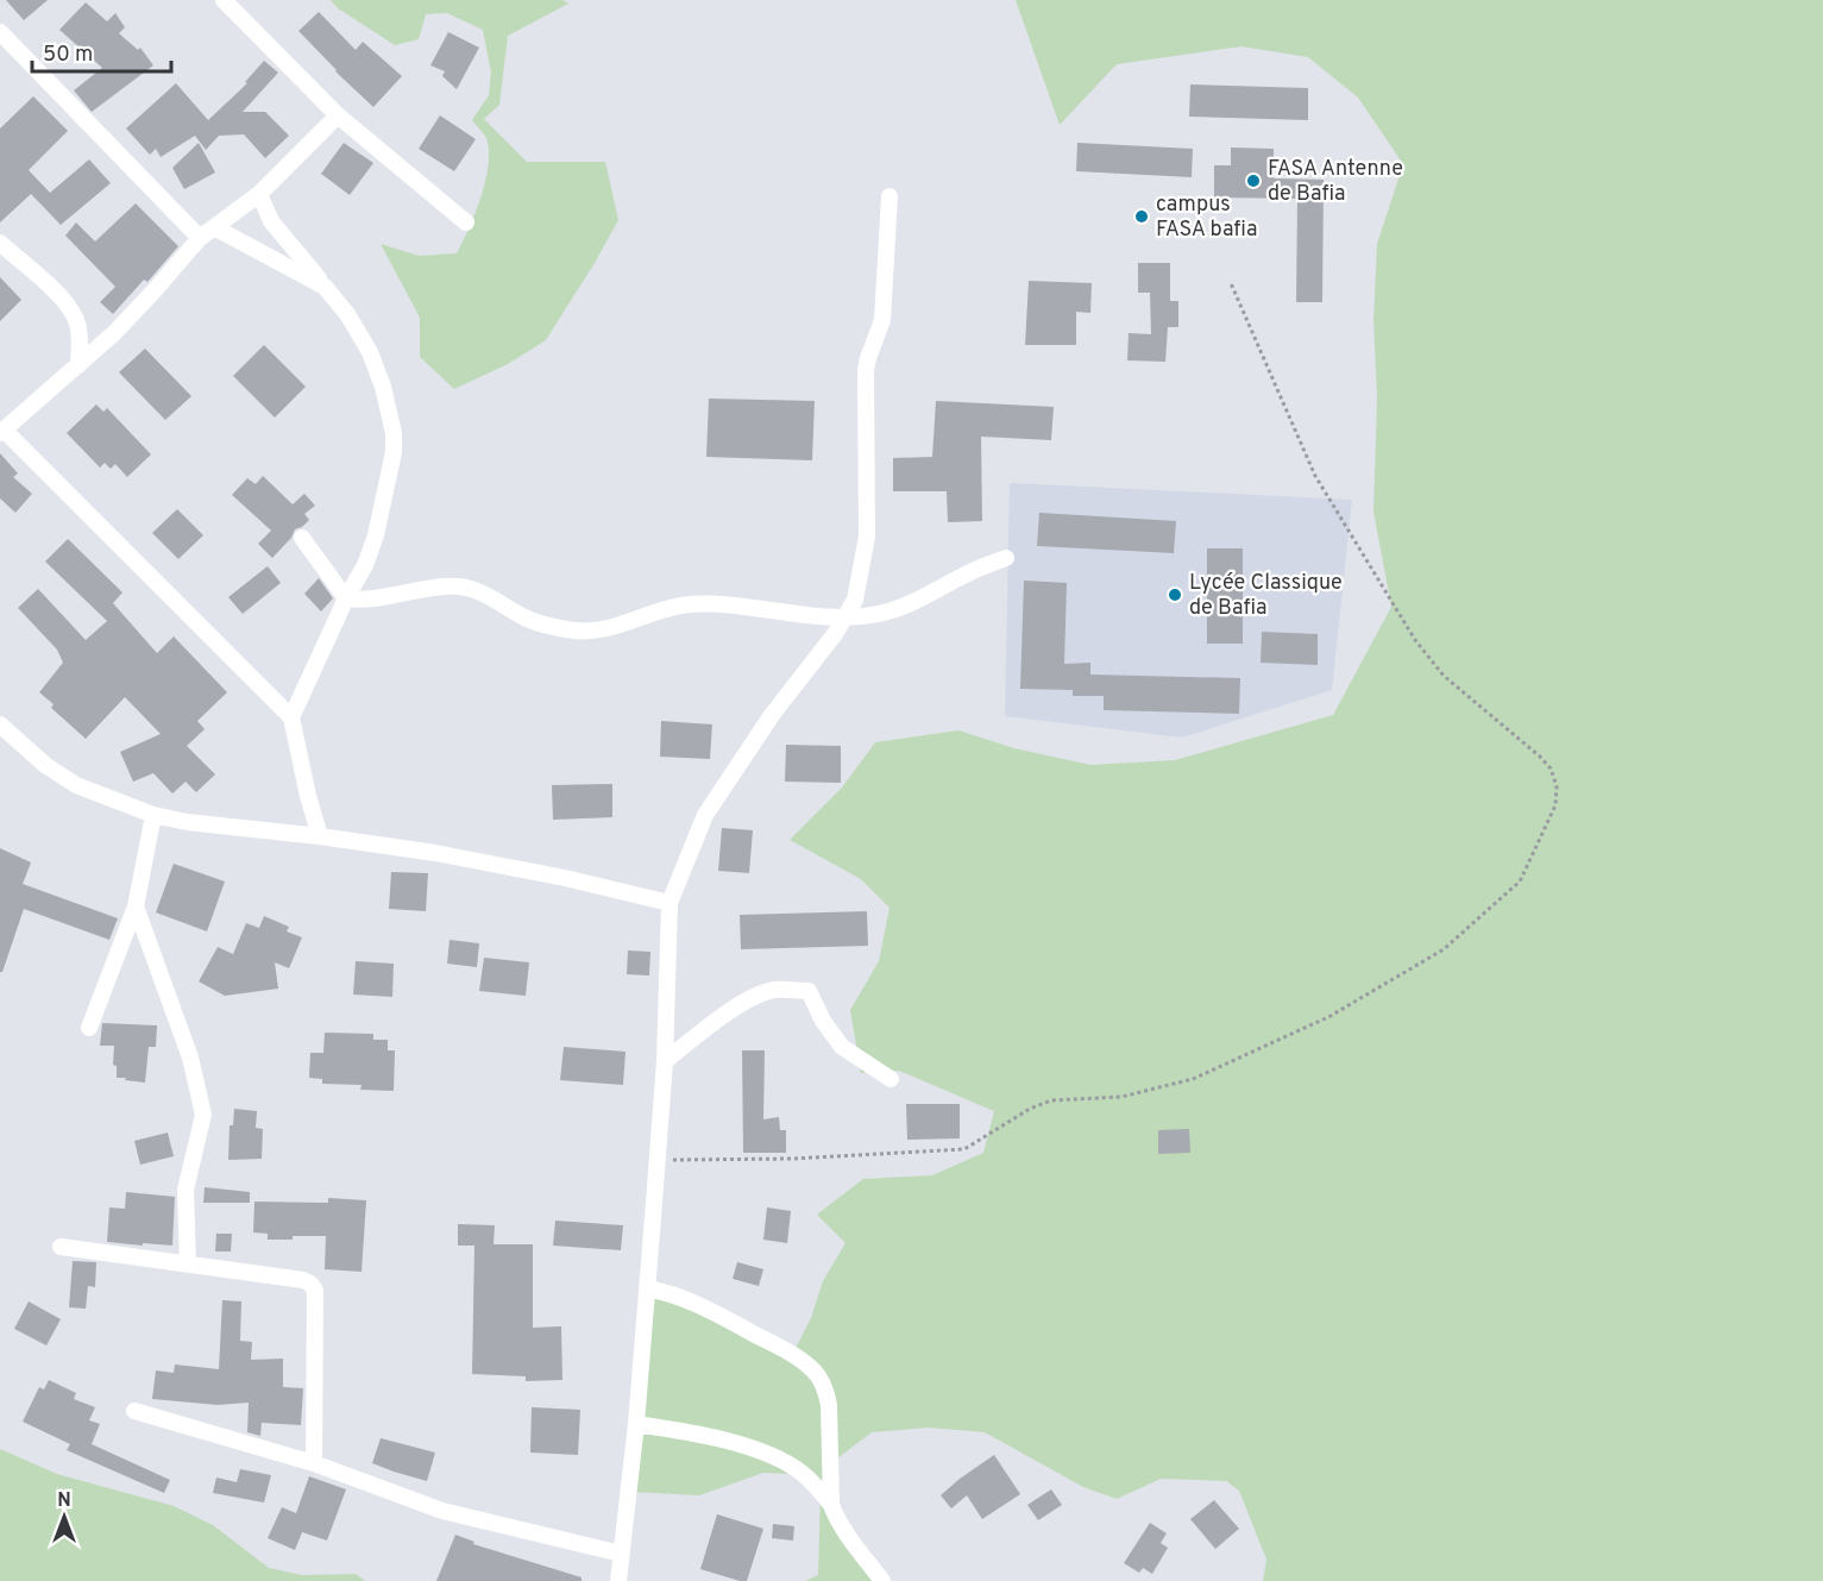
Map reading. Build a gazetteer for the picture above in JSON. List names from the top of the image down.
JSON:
{
  "places": ["FASA Antenne de Bafia", "campus FASA bafia", "Lycée Classique de Bafia"],
  "scale_bar": "50 m",
  "north": "top"
}
